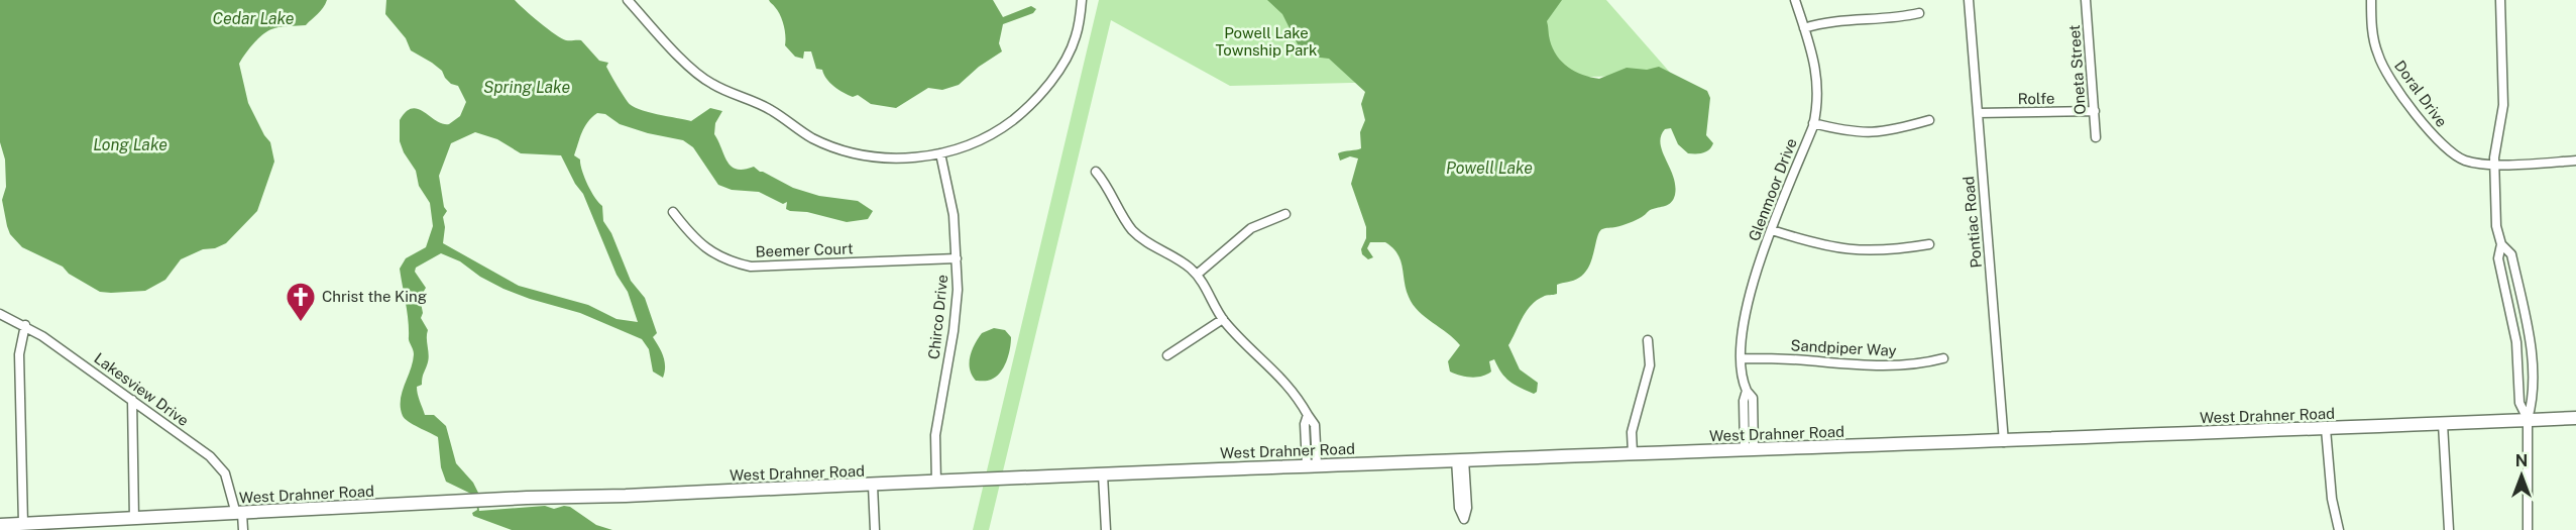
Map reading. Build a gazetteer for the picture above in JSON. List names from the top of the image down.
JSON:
{
  "streets": {
    "street": [
      "Oneta Street",
      "Doral Drive",
      "Rolfe",
      "Glenmoor Drive",
      "Pontiac Road",
      "Beemer Court",
      "Chirco Drive",
      "Sandpiper Way",
      "Lakesview Drive",
      "West Drahner Road"
    ]
  },
  "crossings": [
    ["Oneta Street", "Rolfe"],
    ["Rolfe", "Pontiac Road"],
    ["Glenmoor Drive", "Sandpiper Way"],
    ["Glenmoor Drive", "West Drahner Road"],
    ["Pontiac Road", "West Drahner Road"],
    ["Beemer Court", "Chirco Drive"],
    ["Chirco Drive", "West Drahner Road"],
    ["Lakesview Drive", "West Drahner Road"]
  ],
  "water": [
    "Cedar Lake",
    "Spring Lake",
    "Long Lake",
    "Powell Lake"
  ],
  "parks": ["Powell Lake Township Park"],
  "places": {
    "church": ["Christ the King"]
  },
  "north": "top"
}
